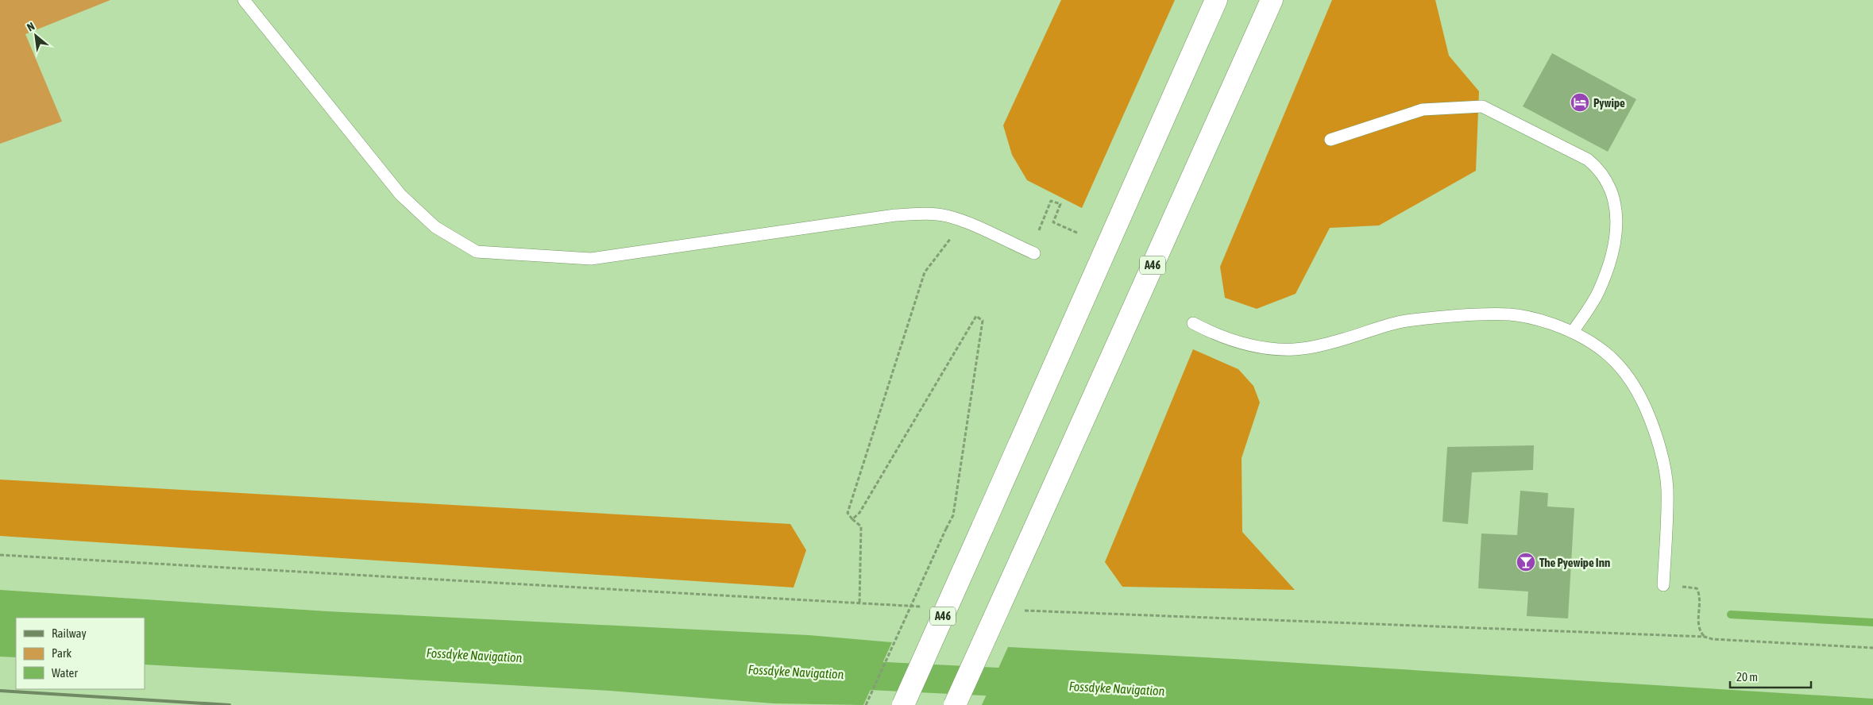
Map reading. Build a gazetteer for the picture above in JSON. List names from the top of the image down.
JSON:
{
  "streets": {
    "highway": ["A46"]
  },
  "water": ["Fossdyke Navigation"],
  "places": {
    "hotel": ["Pywipe"],
    "bar": ["The Pyewipe Inn"]
  },
  "legend": ["Railway", "Park", "Water"],
  "scale_bar": "20 m",
  "north": "top left"
}
